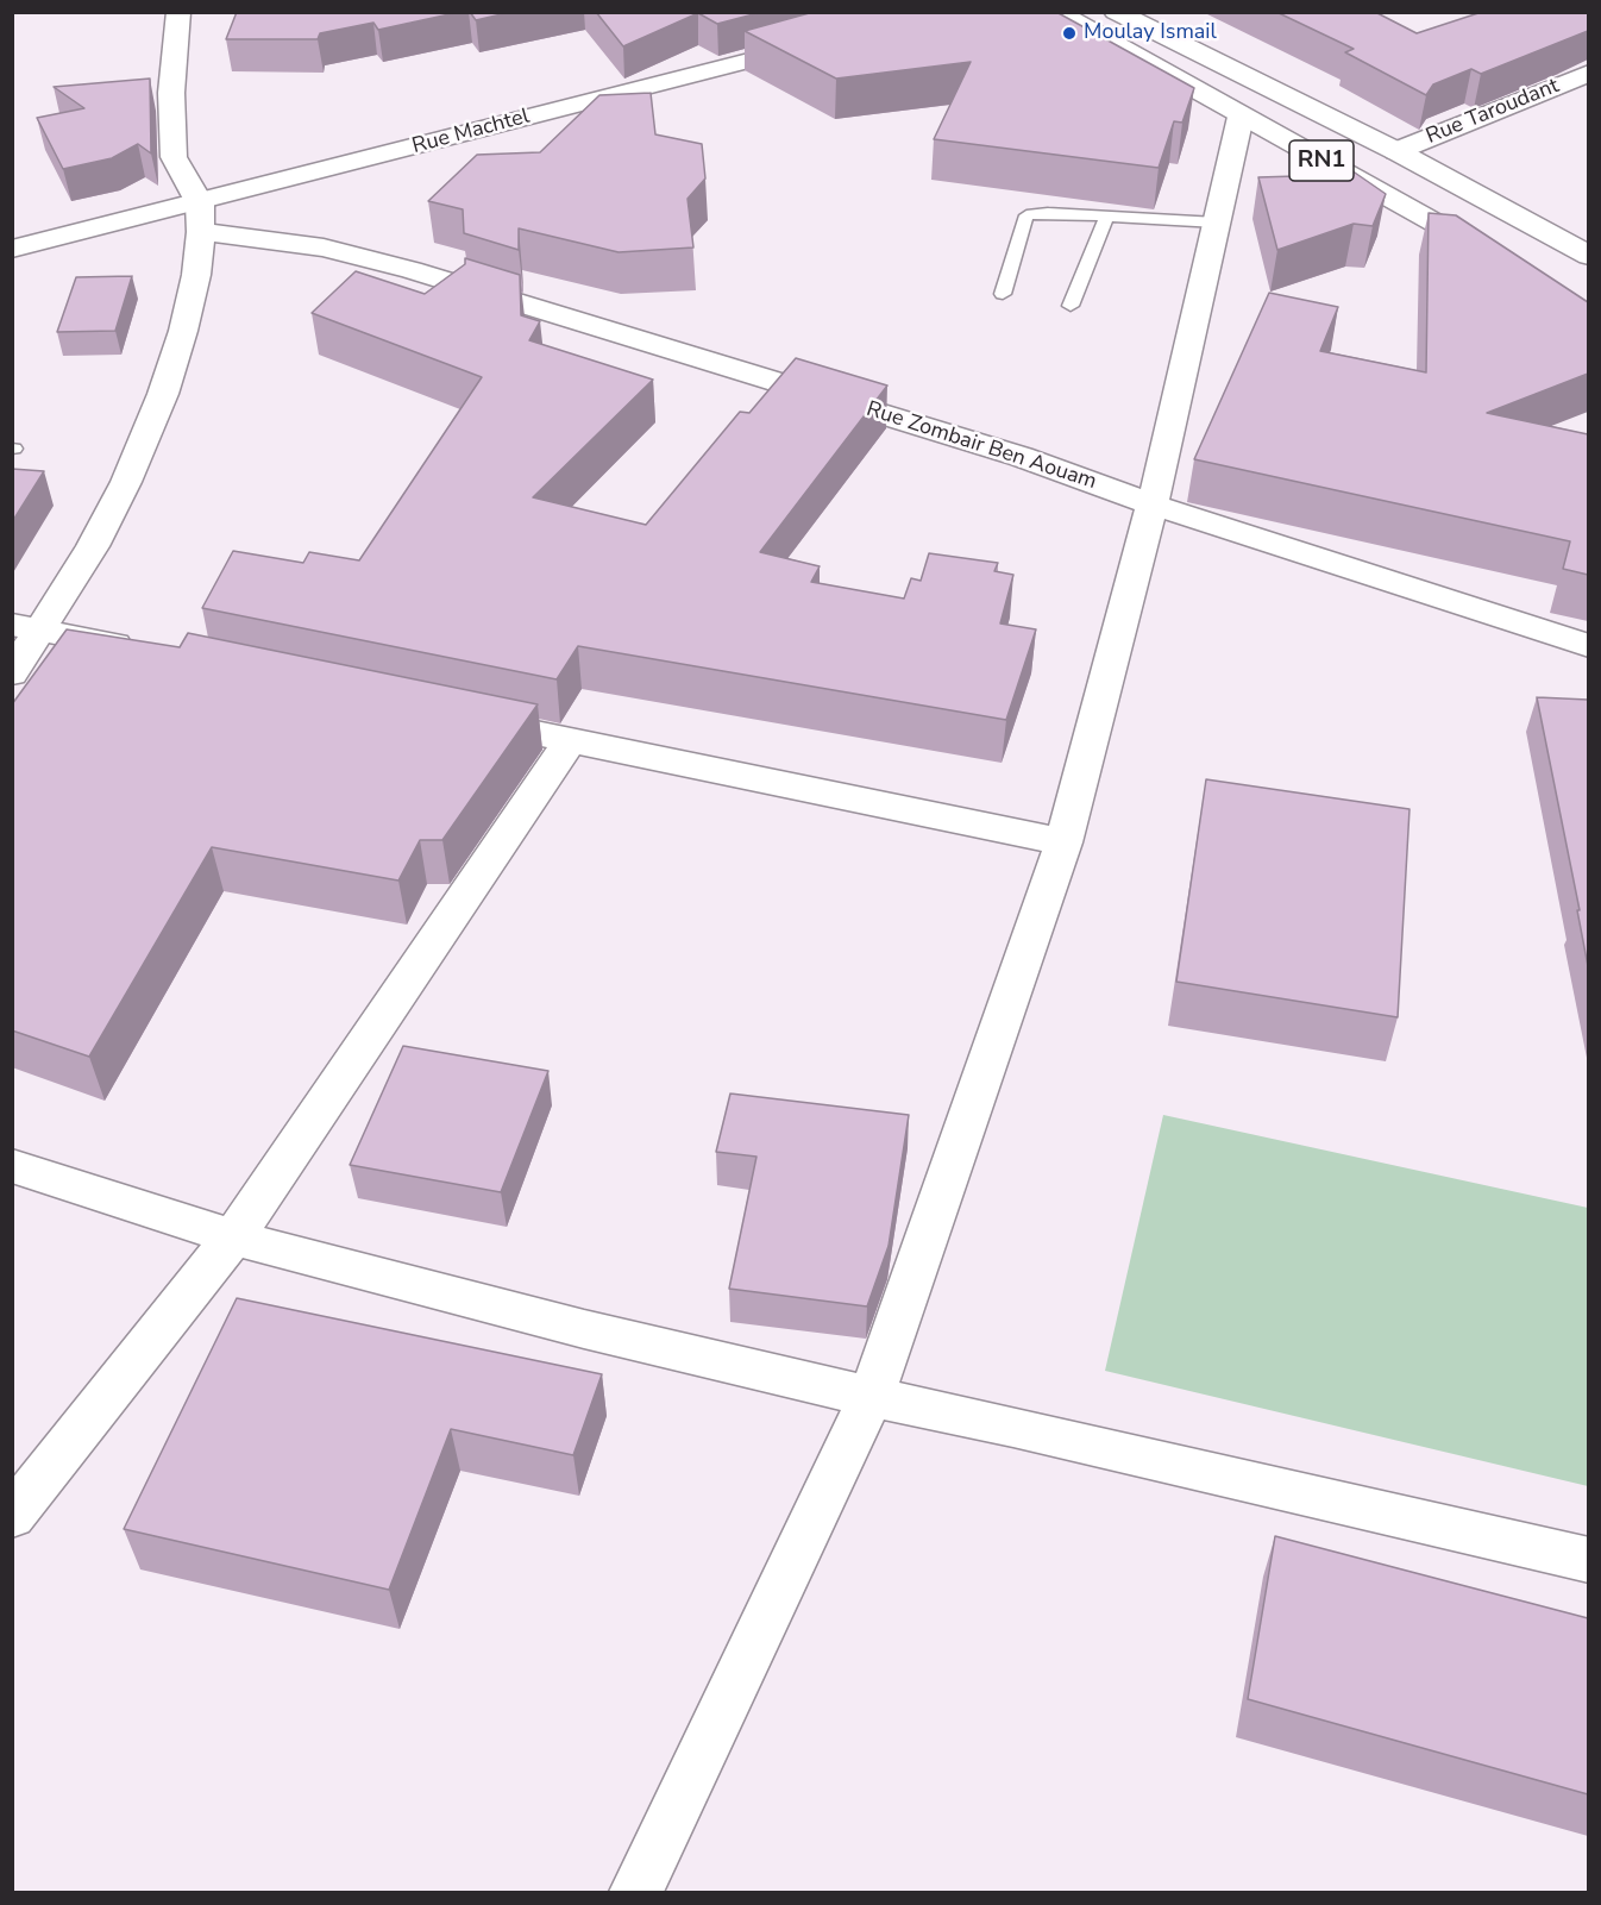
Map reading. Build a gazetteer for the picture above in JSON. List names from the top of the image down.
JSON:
{
  "streets": {
    "main road": [
      "Rue Taroudant",
      "Rue Machtel",
      "RN1",
      "Rue Zombair Ben Aouam"
    ]
  },
  "crossings": [
    ["Rue Taroudant", "RN1"],
    ["Rue Machtel", "Rue Zombair Ben Aouam"]
  ],
  "places": ["Moulay Ismail"]
}
